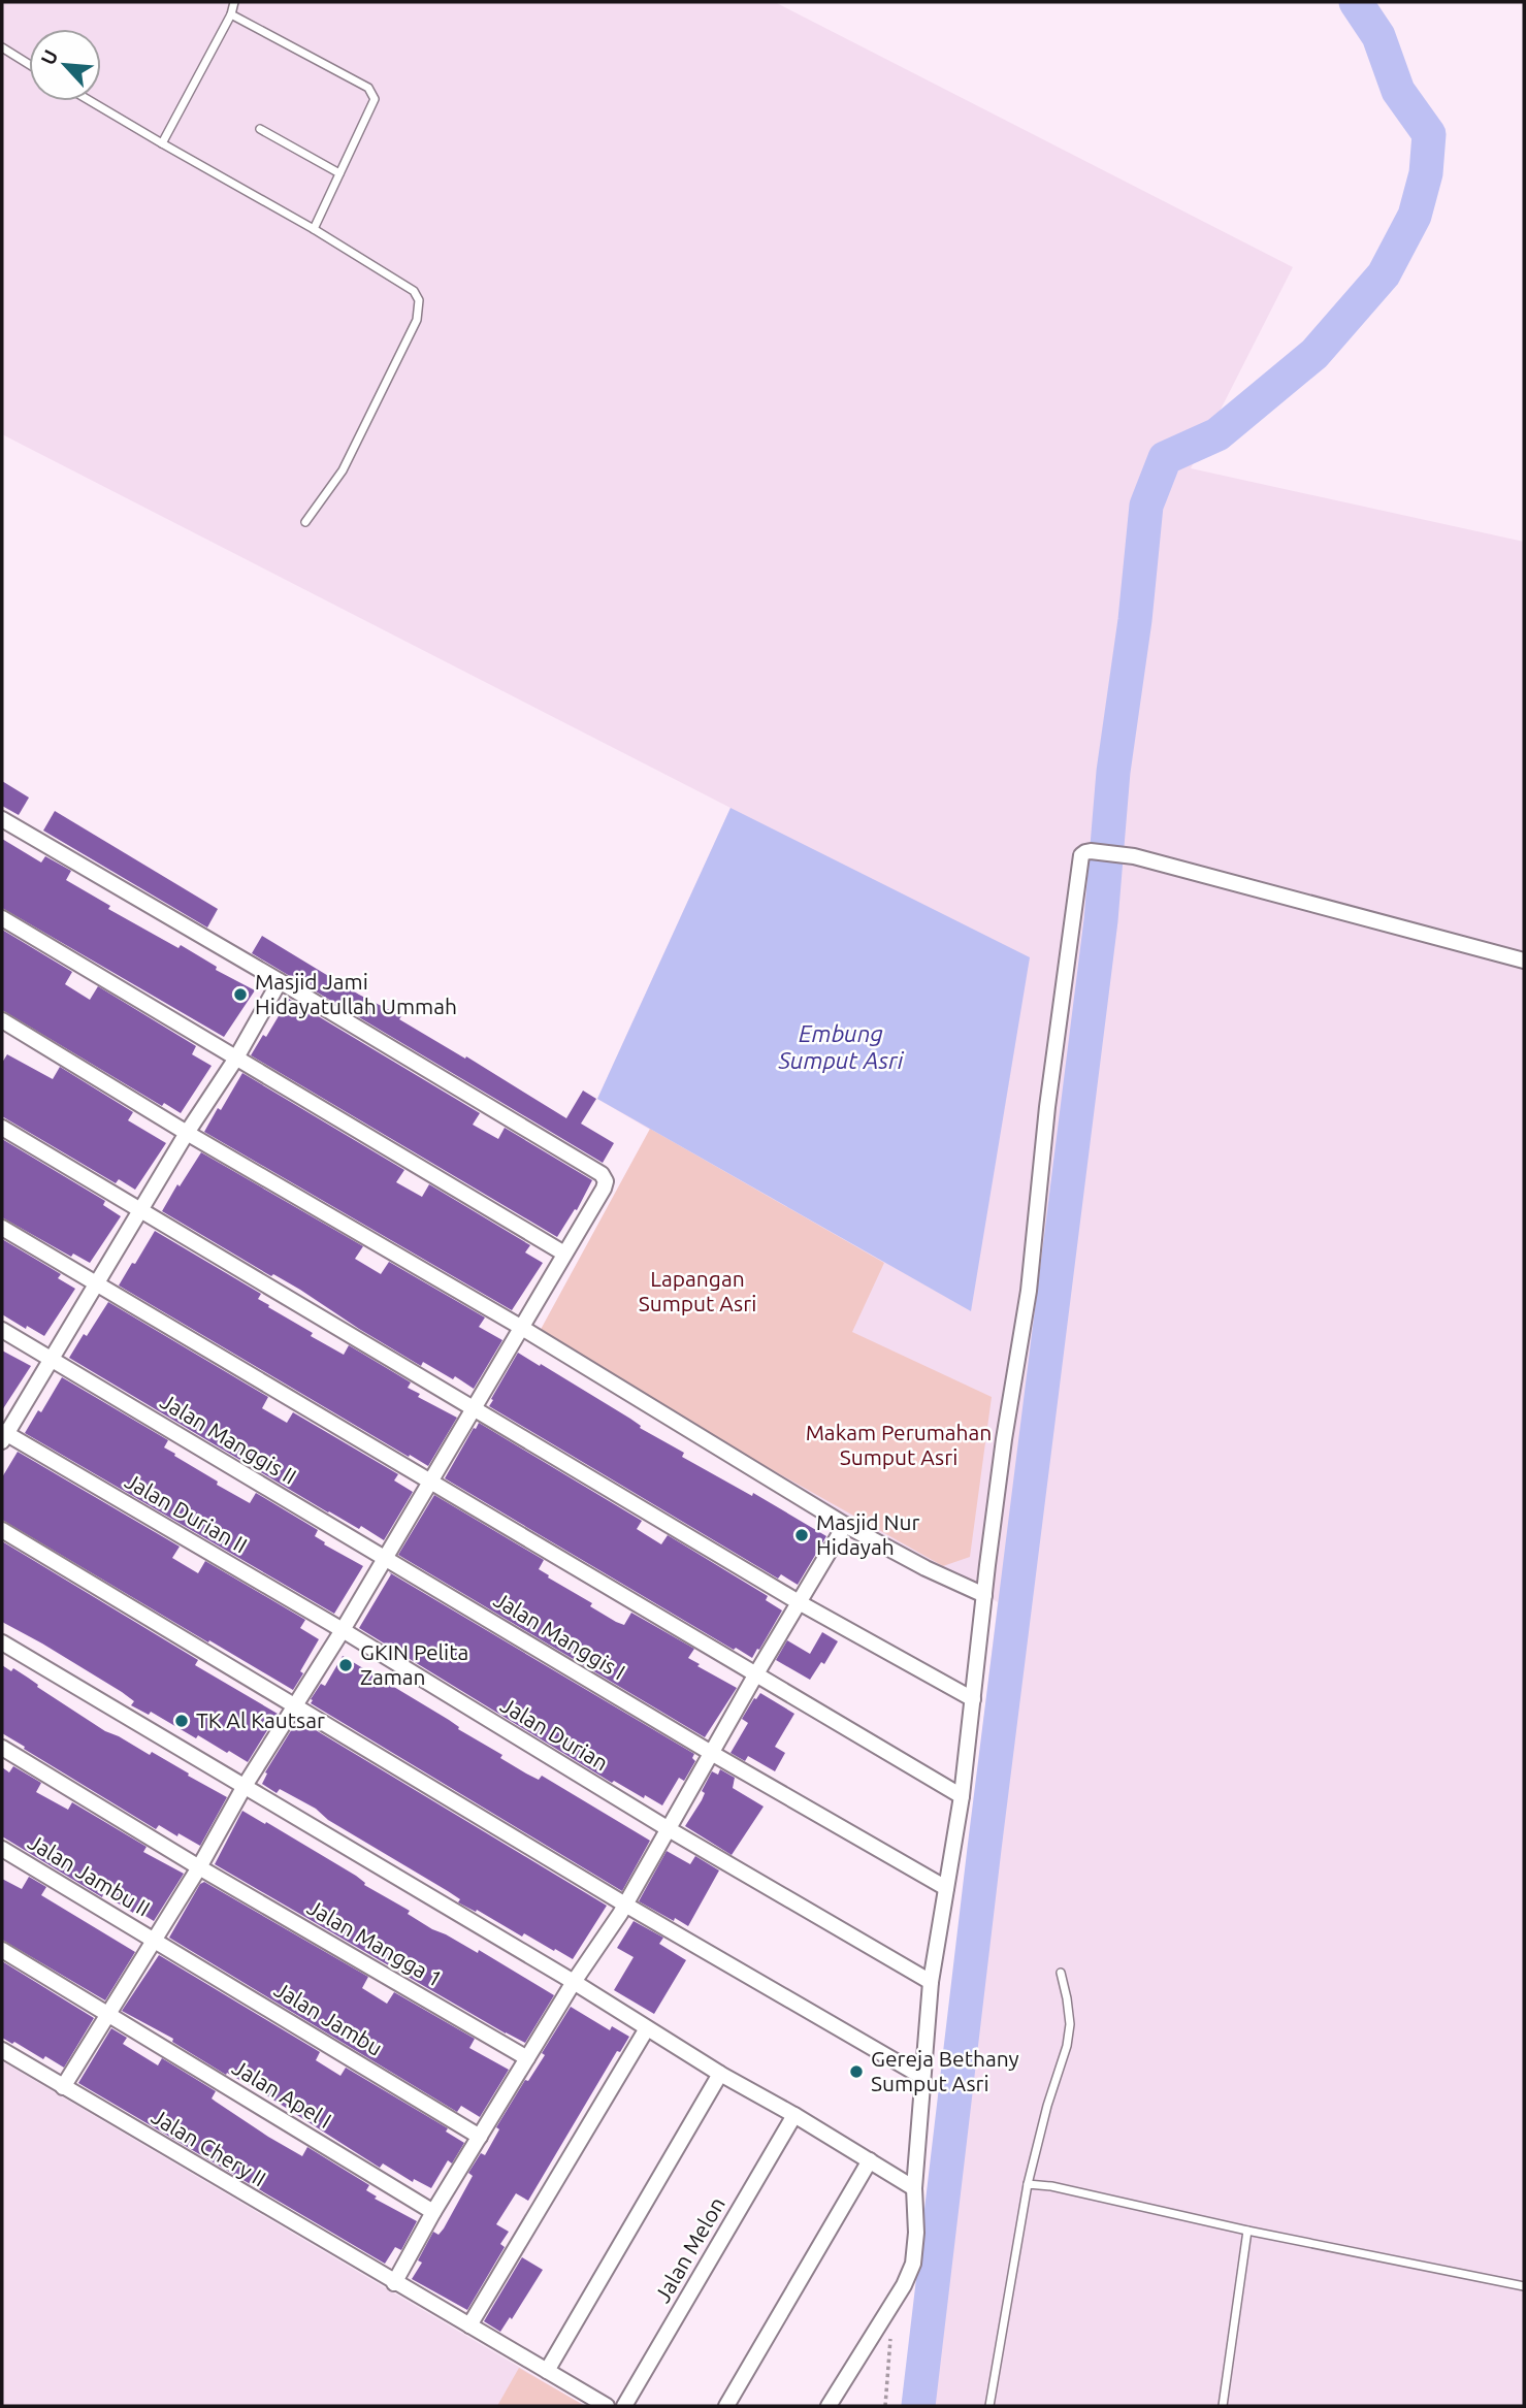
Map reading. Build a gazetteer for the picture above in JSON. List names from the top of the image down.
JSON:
{
  "streets": {
    "street": [
      "Jalan Manggis II",
      "Jalan Durian II",
      "Jalan Manggis I",
      "Jalan Durian",
      "Jalan Jambu II",
      "Jalan Mangga 1",
      "Jalan Jambu",
      "Jalan Apel I",
      "Jalan Chery II",
      "Jalan Melon"
    ]
  },
  "crossings": [
    ["Jalan Manggis II", "Jalan Manggis I"],
    ["Jalan Durian II", "Jalan Durian"],
    ["Jalan Jambu II", "Jalan Jambu"]
  ],
  "water": ["Embung Sumput Asri"],
  "parks": ["Lapangan Sumput Asri", "Makam Perumahan Sumput Asri"],
  "places": [
    "Masjid Jami Hidayatullah Ummah",
    "Masjid Nur Hidayah",
    "GKIN Pelita Zaman",
    "TK Al Kautsar",
    "Gereja Bethany Sumput Asri"
  ],
  "north": "top left"
}
